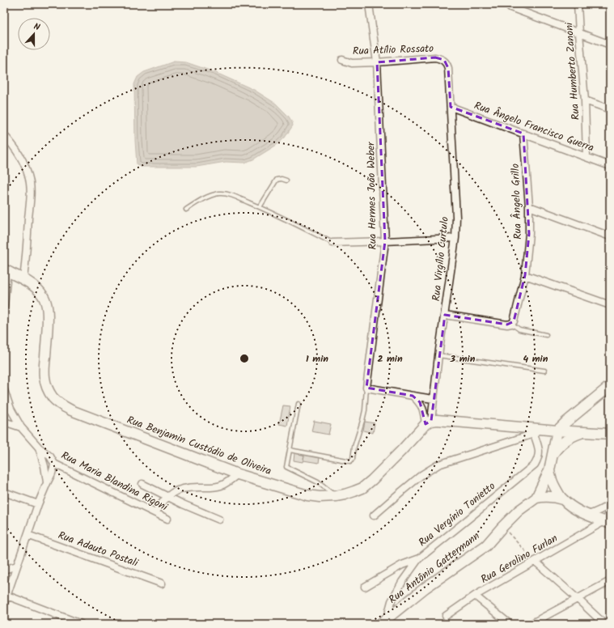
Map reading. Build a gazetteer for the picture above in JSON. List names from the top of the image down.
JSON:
{
  "streets": {
    "main road": ["Rua Benjamin Custódio de Oliveira", "Rua Antônio Gattermann"],
    "street": [
      "Rua Atílio Rossato",
      "Rua Humberto Zanoni",
      "Rua Ângelo Francisco Guerra",
      "Rua Hermes João Weber",
      "Rua Ângelo Grillo",
      "Rua Virgílio Curtulo",
      "Rua Maria Blandina Rigoni",
      "Rua Vergínio Tonietto",
      "Rua Adauto Postali",
      "Rua Gerolino Furlan"
    ]
  },
  "crossings": [
    ["Rua Atílio Rossato", "Rua Hermes João Weber"],
    ["Rua Atílio Rossato", "Rua Virgílio Curtulo"],
    ["Rua Humberto Zanoni", "Rua Ângelo Francisco Guerra"],
    ["Rua Ângelo Francisco Guerra", "Rua Ângelo Grillo"],
    ["Rua Ângelo Francisco Guerra", "Rua Virgílio Curtulo"],
    ["Rua Virgílio Curtulo", "Rua Benjamin Custódio de Oliveira"],
    ["Rua Vergínio Tonietto", "Rua Antônio Gattermann"]
  ],
  "north": "top",
  "rings": [
    "1 min",
    "2 min",
    "3 min",
    "4 min"
  ]
}
